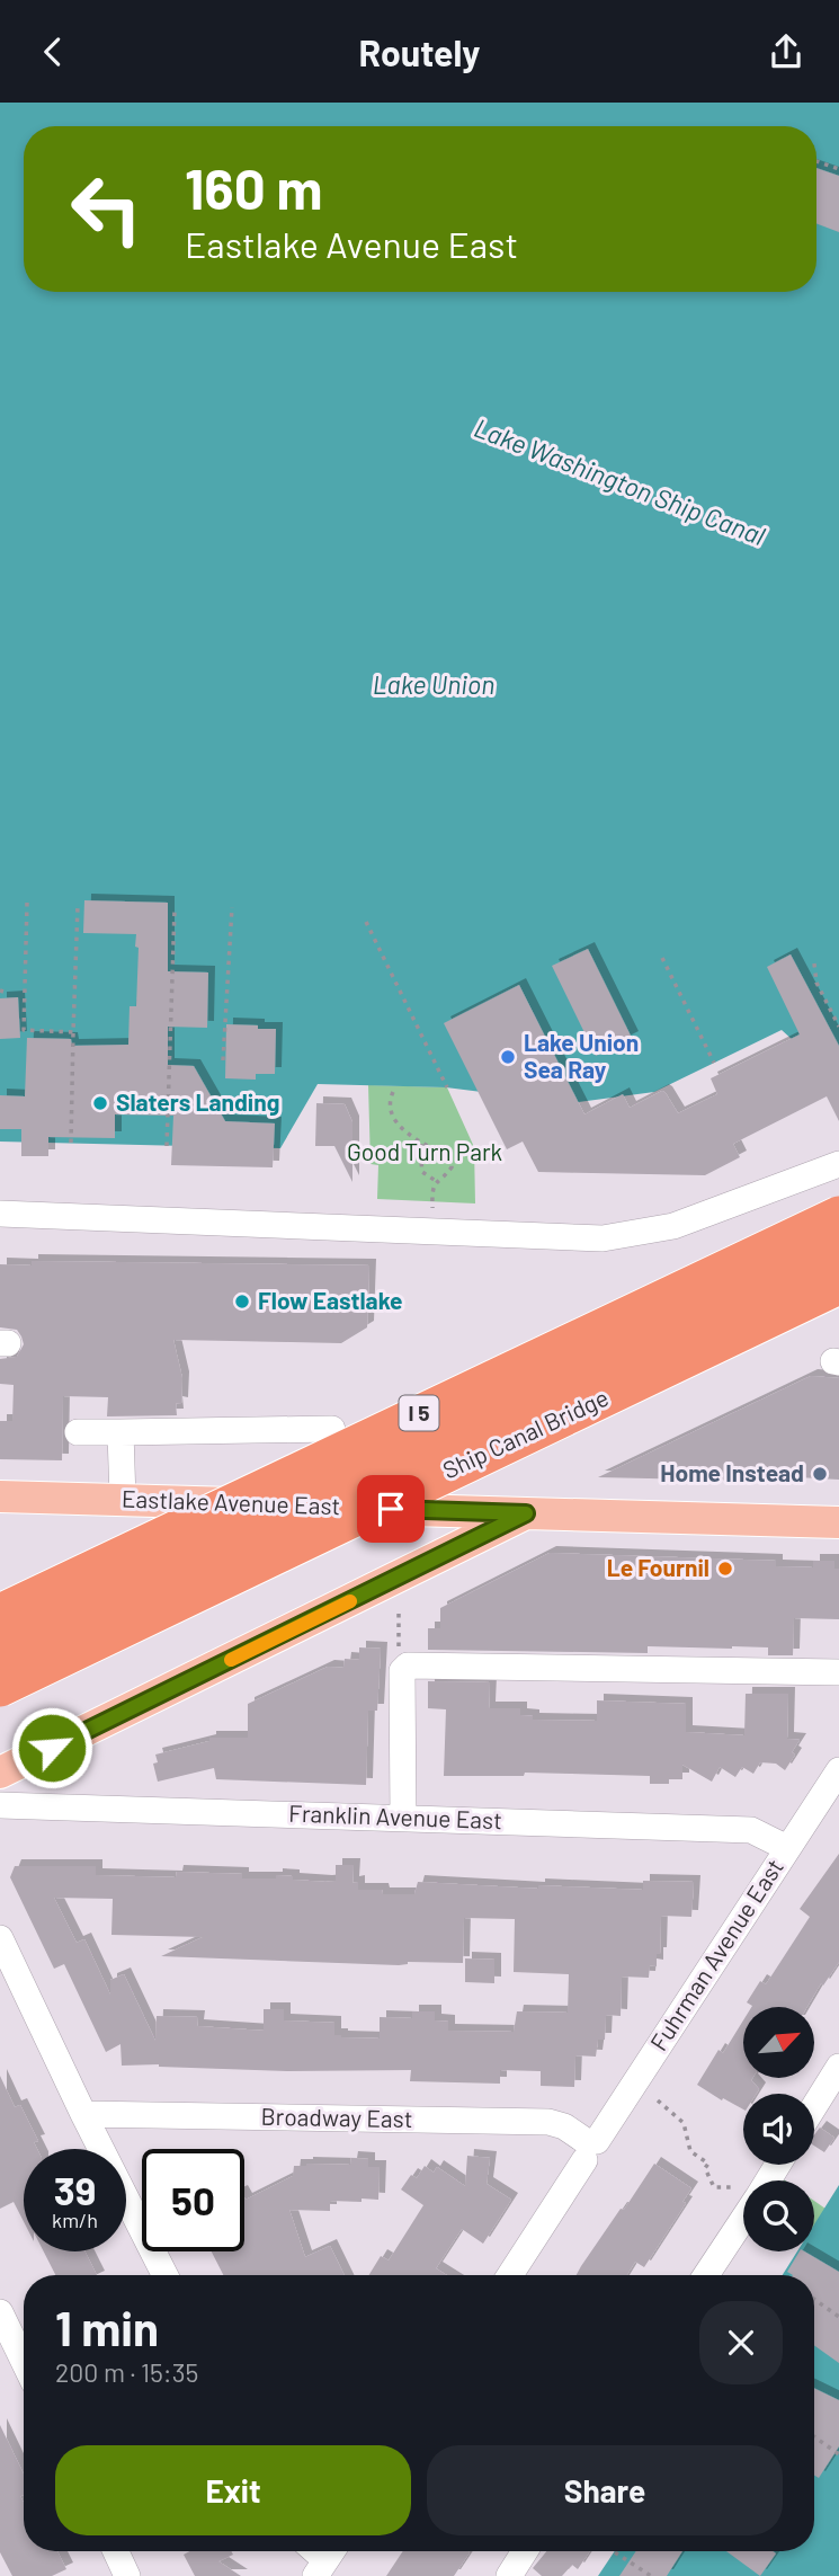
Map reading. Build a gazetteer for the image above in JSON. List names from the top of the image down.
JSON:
{
  "streets": {
    "highway": ["I 5", "Ship Canal Bridge"],
    "main road": ["Eastlake Avenue East"],
    "street": ["Franklin Avenue East", "Fuhrman Avenue East", "Broadway East"]
  },
  "crossings": [
    ["Franklin Avenue East", "Fuhrman Avenue East"],
    ["Fuhrman Avenue East", "Broadway East"]
  ],
  "water": ["Lake Washington Ship Canal", "Lake Union"],
  "parks": ["Good Turn Park"],
  "places": [
    "Lake Union Sea Ray",
    "Slaters Landing",
    "Flow Eastlake",
    "Home Instead",
    "Le Fournil"
  ],
  "north": "top right",
  "page": {
    "header": "Routely",
    "turn": ["160 m", "Eastlake Avenue East"],
    "speed": "39 km/h",
    "limit": "50",
    "heading": ["1 min", "200 m · 15:35"],
    "buttons": ["Exit", "Share"]
  }
}
